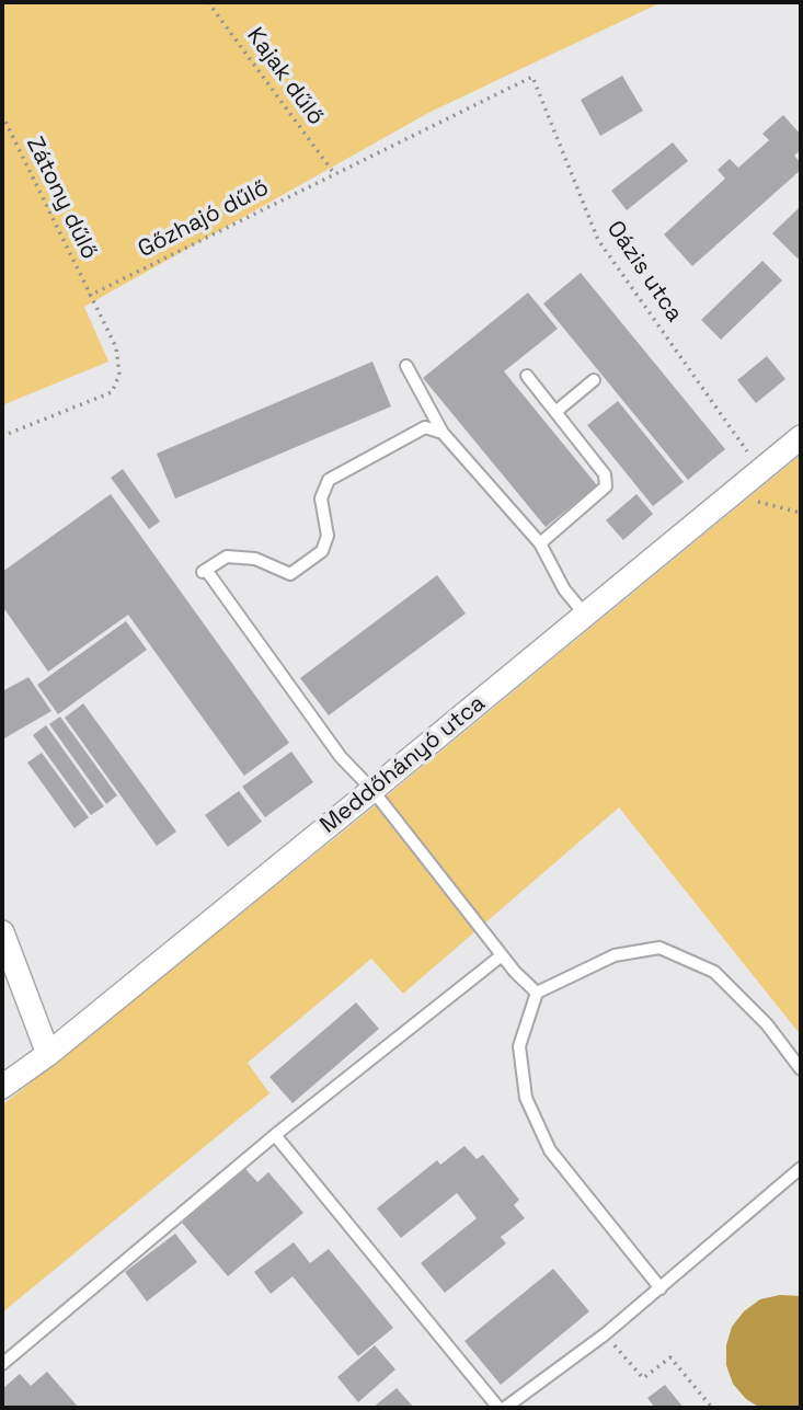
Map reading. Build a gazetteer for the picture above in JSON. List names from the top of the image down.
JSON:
{
  "streets": {
    "street": ["Meddőhányó utca"],
    "path": [
      "Kajak dűlő",
      "Zátony dűlő",
      "Gőzhajó dűlő",
      "Oázis utca"
    ]
  },
  "crossings": [
    ["Kajak dűlő", "Gőzhajó dűlő"],
    ["Zátony dűlő", "Gőzhajó dűlő"],
    ["Gőzhajó dűlő", "Oázis utca"],
    ["Oázis utca", "Meddőhányó utca"]
  ]
}
